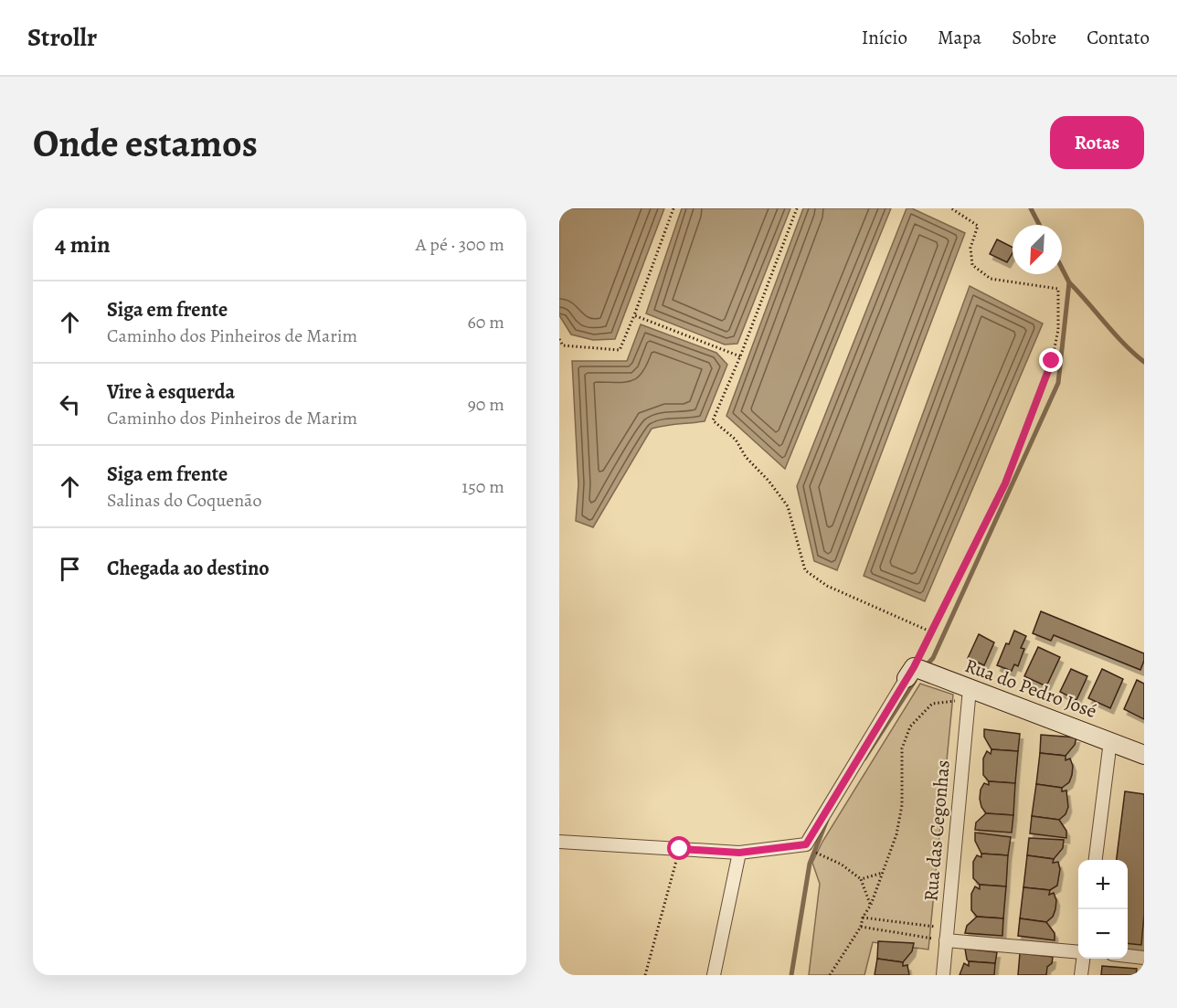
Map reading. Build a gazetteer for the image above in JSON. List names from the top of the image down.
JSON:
{
  "streets": {
    "street": ["Rua do Pedro José", "Rua das Cegonhas"]
  },
  "crossings": [
    ["Rua do Pedro José", "Rua das Cegonhas"]
  ],
  "north": "bottom left",
  "page": {
    "header": "Strollr",
    "nav": [
      "Início",
      "Mapa",
      "Sobre",
      "Contato"
    ],
    "buttons": "Rotas",
    "title": "Onde estamos",
    "heading": ["4 min", "A pé · 300 m"],
    "list": [
      ["Siga em frente", "Caminho dos Pinheiros de Marim", "60 m"],
      ["Vire à esquerda", "Caminho dos Pinheiros de Marim", "90 m"],
      ["Siga em frente", "Salinas do Coquenão", "150 m"],
      "Chegada ao destino"
    ],
    "map_buttons": ["+", "−"]
  }
}
